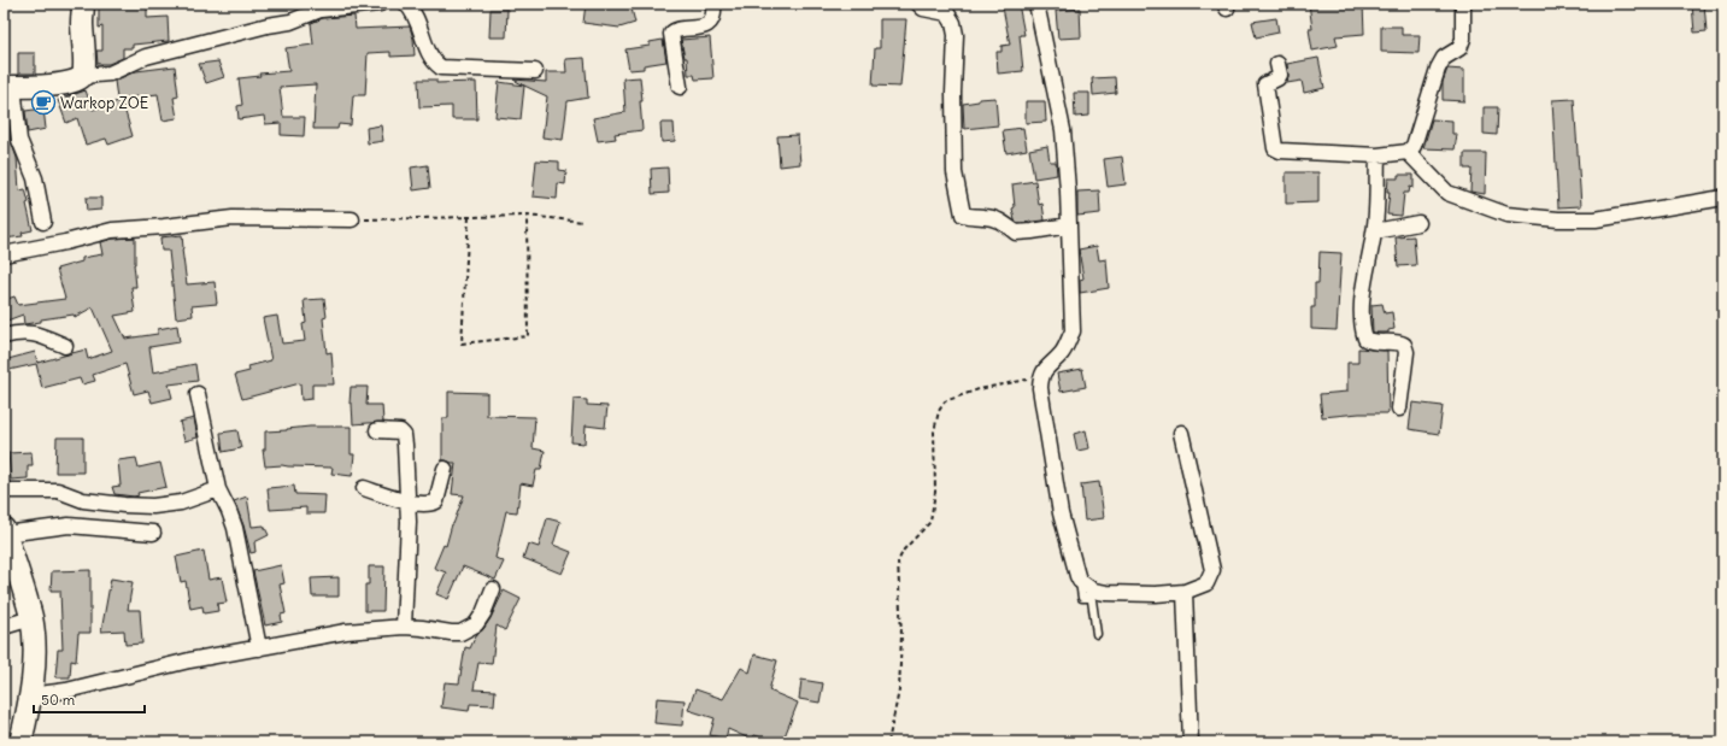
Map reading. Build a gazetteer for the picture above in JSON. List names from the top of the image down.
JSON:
{
  "places": {
    "cafe": ["Warkop ZOE"]
  },
  "scale_bar": "50 m"
}
